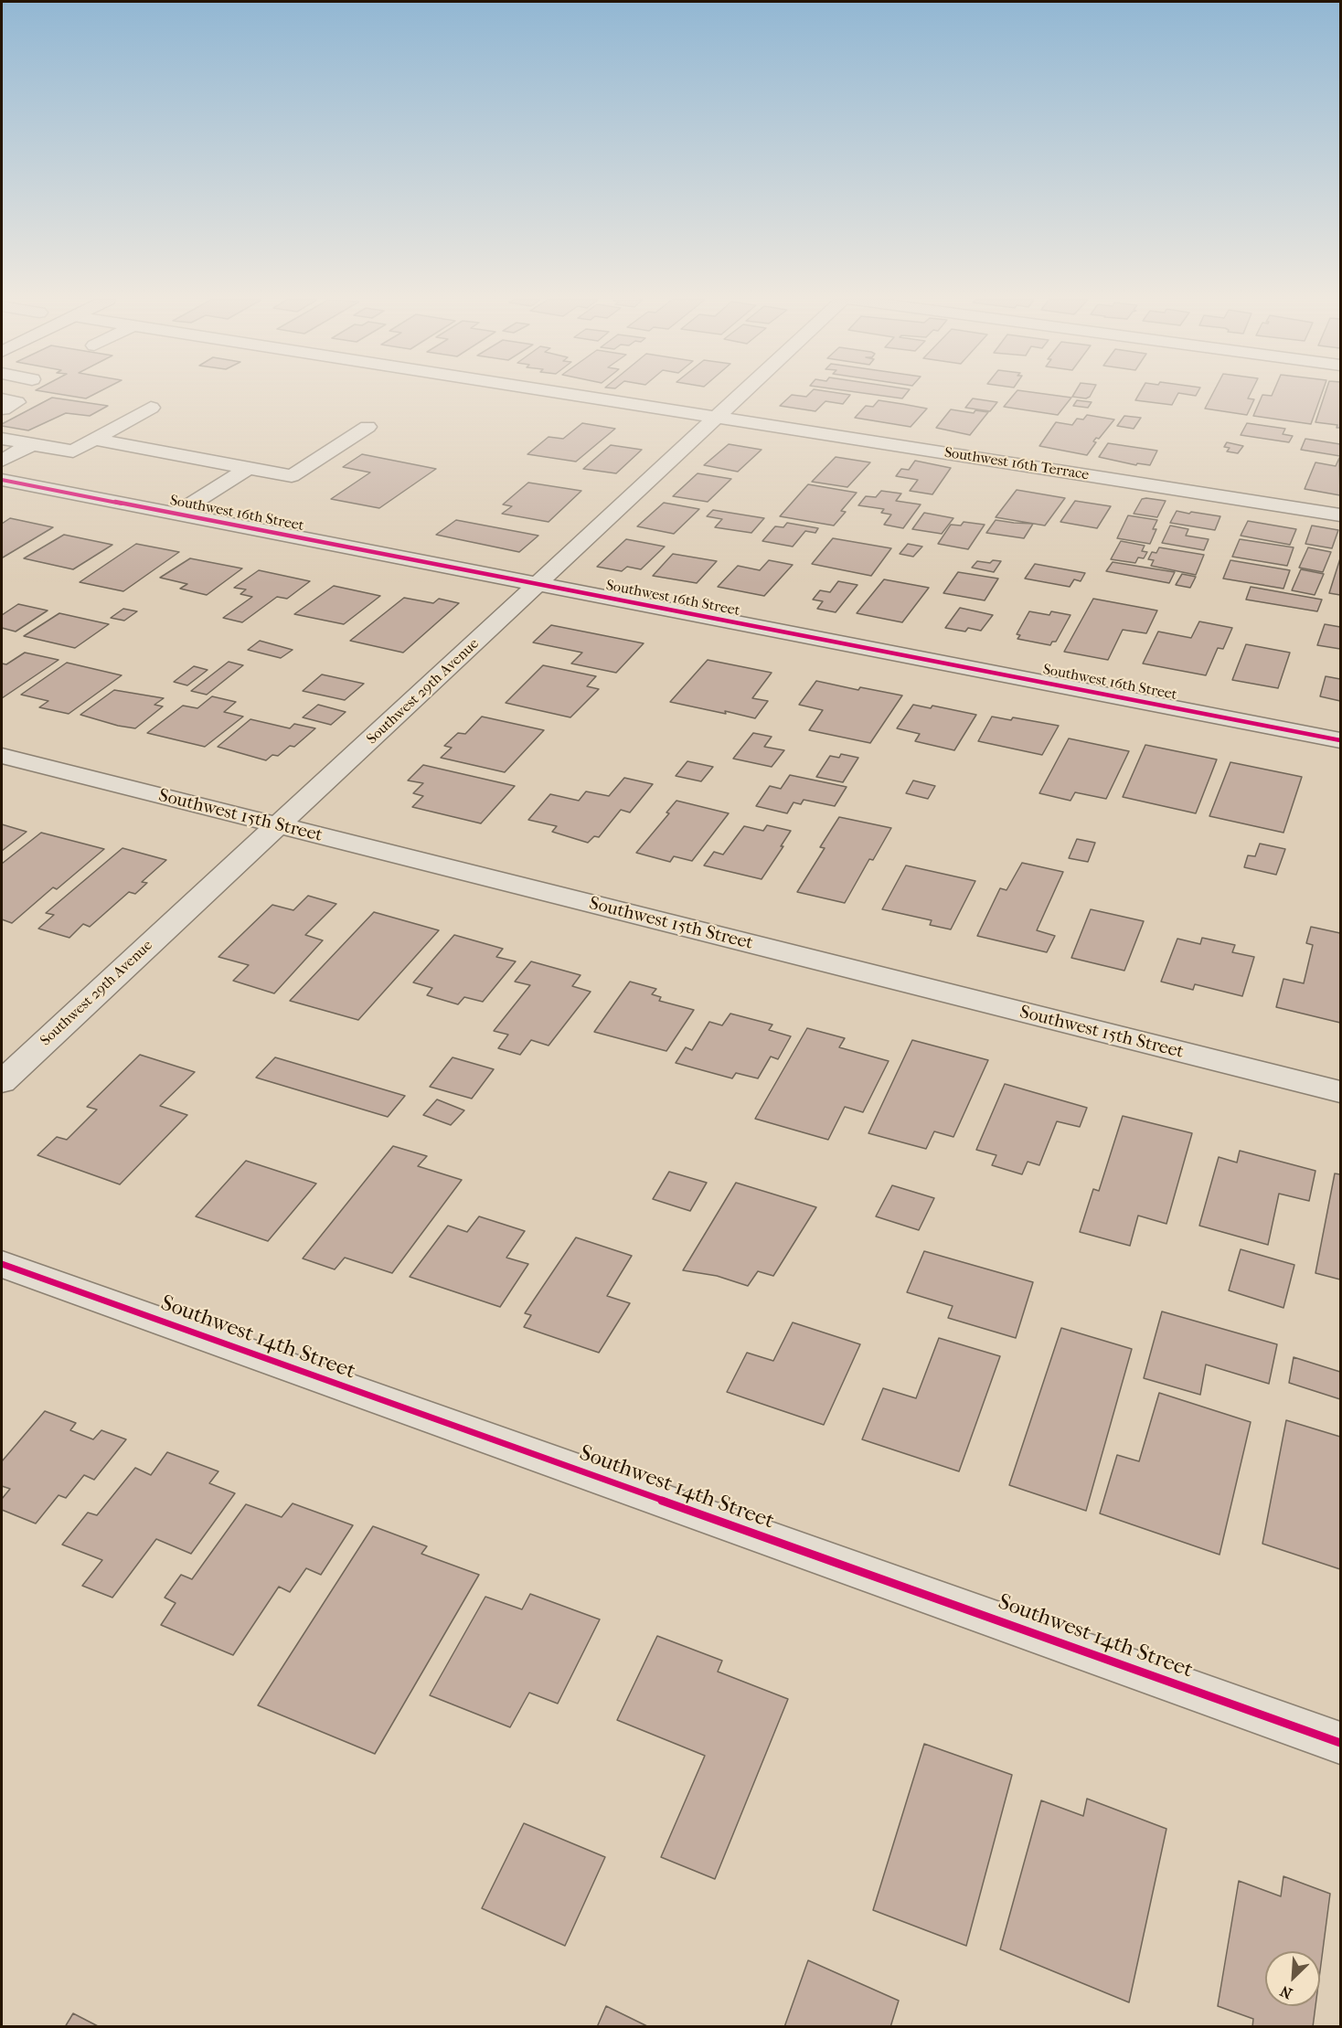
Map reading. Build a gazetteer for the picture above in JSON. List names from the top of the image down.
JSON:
{
  "streets": {
    "street": [
      "Southwest 16th Terrace",
      "Southwest 16th Street",
      "Southwest 29th Avenue",
      "Southwest 15th Street",
      "Southwest 14th Street"
    ]
  },
  "crossings": [
    ["Southwest 16th Terrace", "Southwest 29th Avenue"],
    ["Southwest 16th Street", "Southwest 29th Avenue"],
    ["Southwest 29th Avenue", "Southwest 15th Street"]
  ],
  "north": "bottom left"
}
